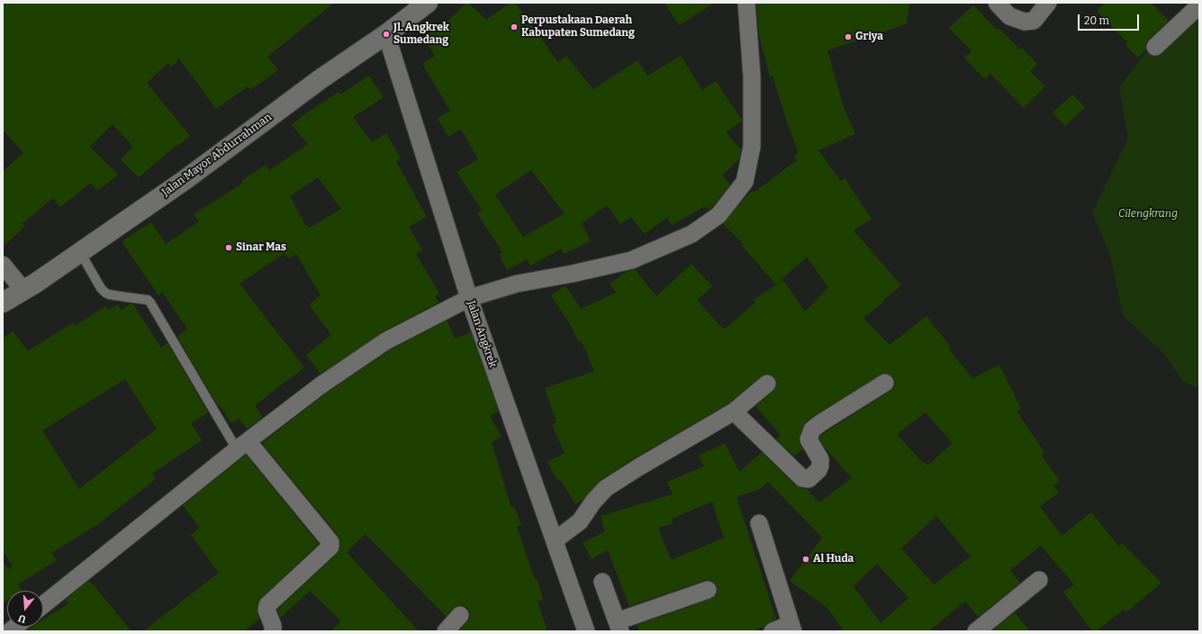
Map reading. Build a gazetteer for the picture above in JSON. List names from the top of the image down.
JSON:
{
  "streets": {
    "main road": ["Jalan Mayor Abdurrahman"],
    "street": ["Jalan Angkrek"]
  },
  "crossings": [
    ["Jalan Mayor Abdurrahman", "Jalan Angkrek"]
  ],
  "parks": ["Cilengkrang"],
  "places": [
    "Perpustakaan Daerah Kabupaten Sumedang",
    "Jl. Angkrek Sumedang",
    "Griya",
    "Sinar Mas",
    "Al Huda"
  ],
  "scale_bar": "20 m",
  "north": "bottom"
}
